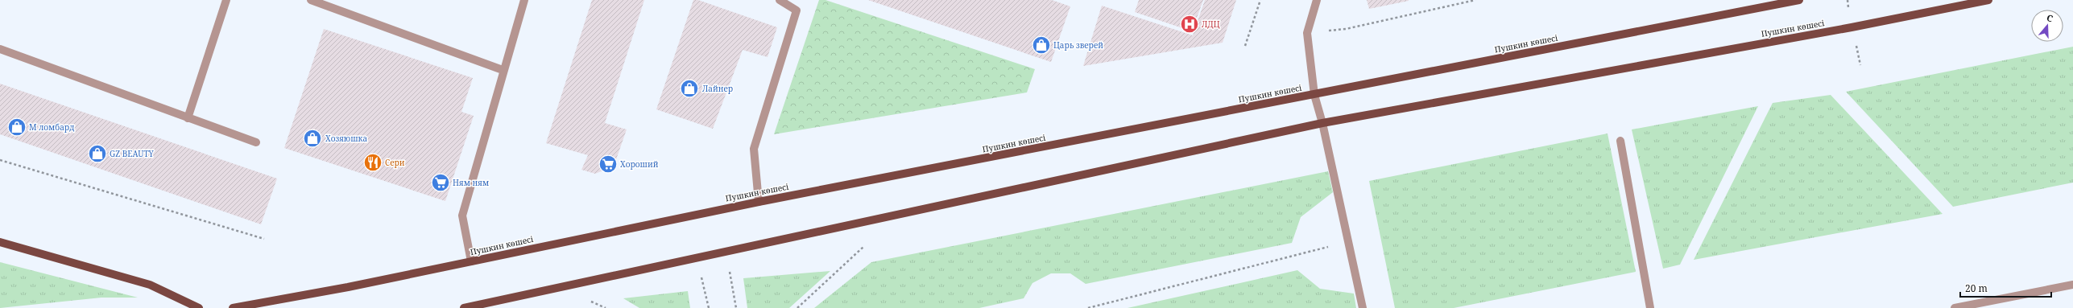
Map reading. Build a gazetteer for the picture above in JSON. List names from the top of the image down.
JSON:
{
  "streets": {
    "main road": ["Пушкин көшесі"]
  },
  "places": {
    "hospital": ["ЛДЦ"],
    "shop": [
      "Царь зверей",
      "Лайнер",
      "М ломбард",
      "Хозяюшка",
      "GZ BEAUTY"
    ],
    "restaurant": ["Сери"],
    "supermarket": ["Хороший", "Ням ням"]
  },
  "scale_bar": "20 m",
  "north": "top"
}
